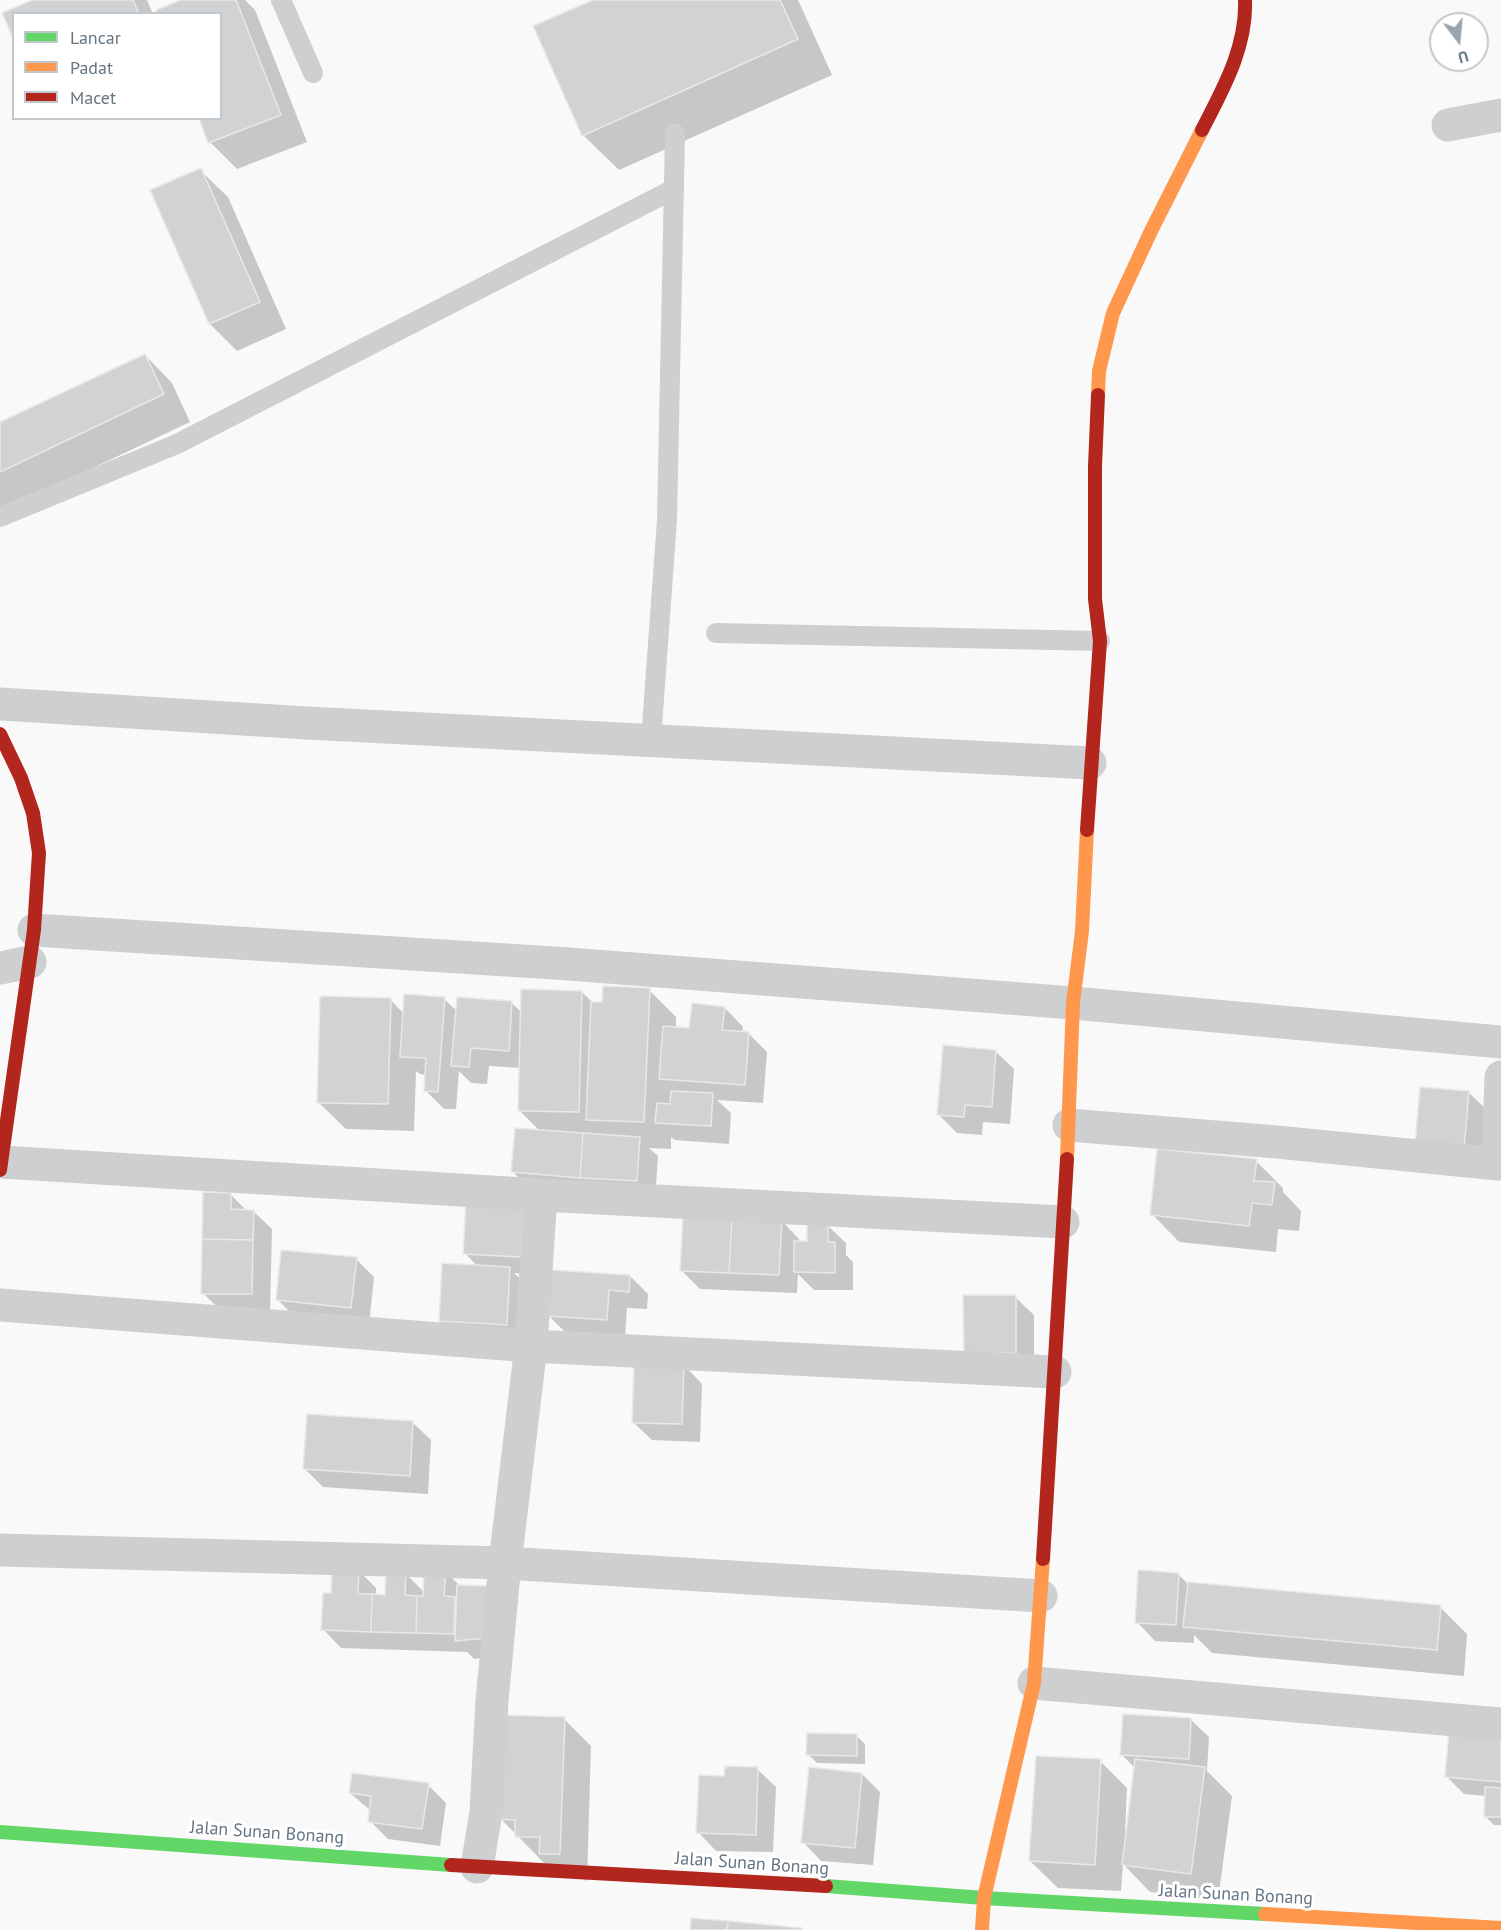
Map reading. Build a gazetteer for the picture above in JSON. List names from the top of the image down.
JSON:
{
  "streets": {
    "street": ["Jalan Sunan Bonang"]
  },
  "legend": ["Lancar", "Padat", "Macet"],
  "north": "bottom"
}
